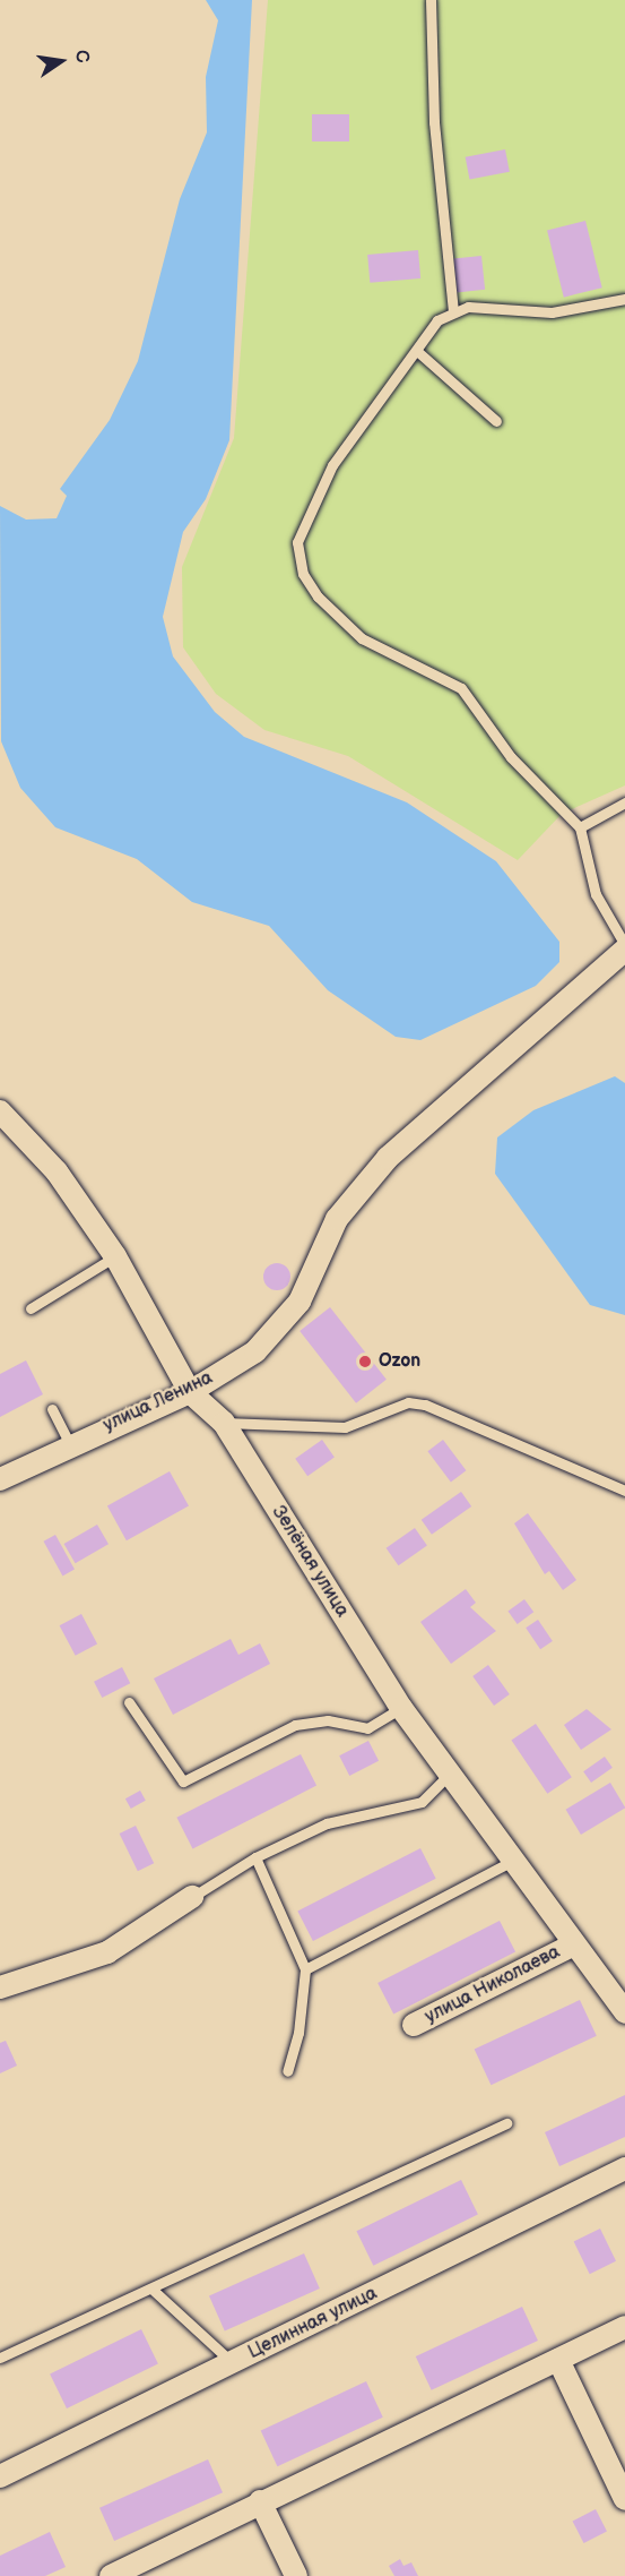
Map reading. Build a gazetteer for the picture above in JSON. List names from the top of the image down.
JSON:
{
  "streets": {
    "street": [
      "улица Ленина",
      "Зелёная улица",
      "улица Николаева",
      "Целинная улица"
    ]
  },
  "crossings": [
    ["улица Ленина", "Зелёная улица"],
    ["Зелёная улица", "улица Николаева"]
  ],
  "places": ["Ozon"],
  "north": "right"
}
